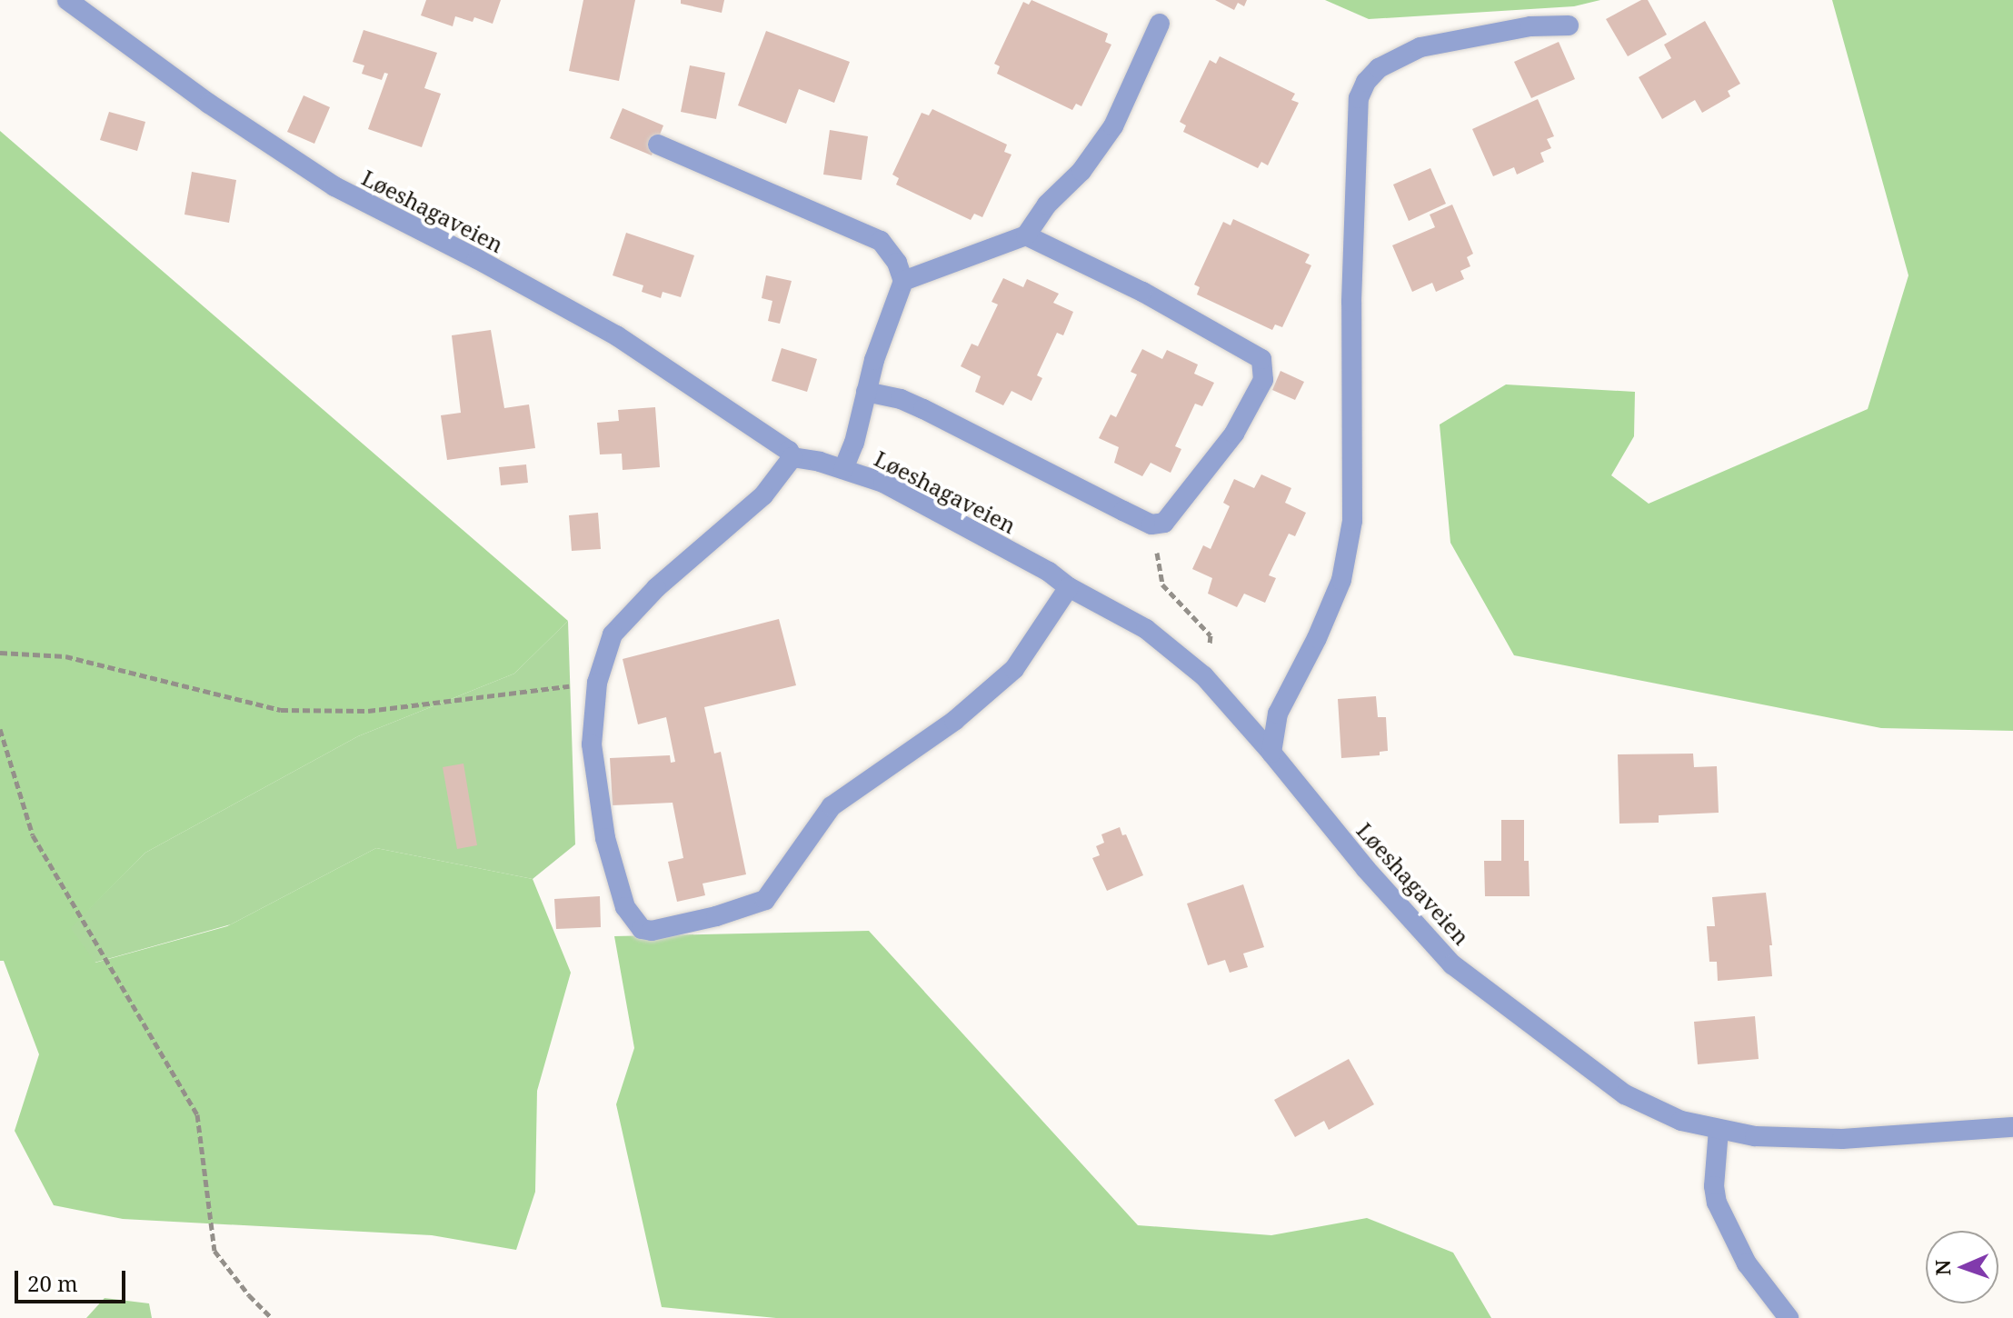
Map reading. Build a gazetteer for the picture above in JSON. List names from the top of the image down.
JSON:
{
  "streets": {
    "street": ["Løeshagaveien"]
  },
  "scale_bar": "20 m",
  "north": "left"
}
